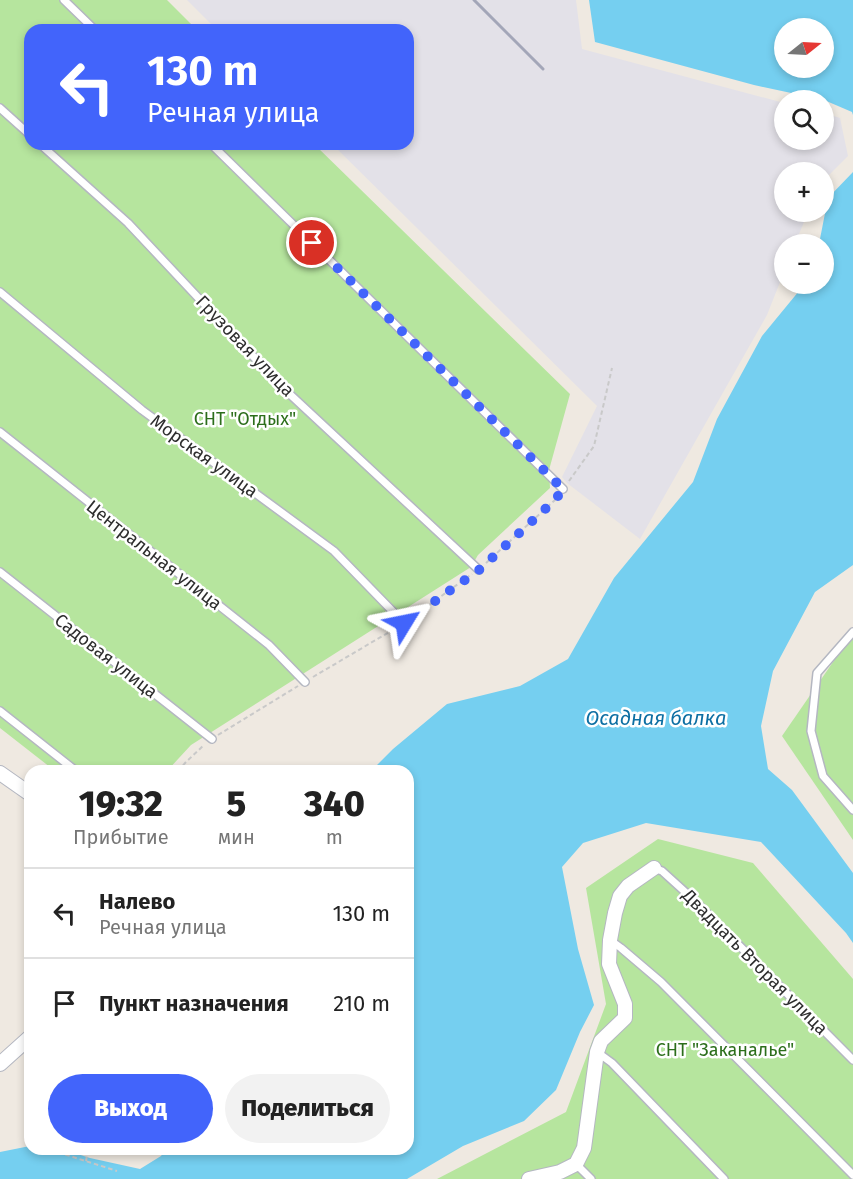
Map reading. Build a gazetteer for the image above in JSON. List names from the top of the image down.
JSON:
{
  "streets": {
    "lane": [
      "Грузовая улица",
      "Морская улица",
      "Центральная улица",
      "Садовая улица",
      "Двадцать Вторая улица"
    ]
  },
  "water": ["Осадная балка"],
  "parks": ["СНТ \"Отдых\"", "СНТ \"Заканалье\""],
  "north": "right",
  "page": {
    "map_buttons": ["+", "−"],
    "turn": ["130 m", "Речная улица"],
    "eta": [
      "19:32",
      "Прибытие",
      "5",
      "мин",
      "340",
      "m"
    ],
    "list": [
      {
        "name": "Налево",
        "note": "Речная улица",
        "value": "130 m"
      },
      {
        "name": "Пункт назначения",
        "value": "210 m"
      }
    ],
    "buttons": ["Выход", "Поделиться"]
  }
}
